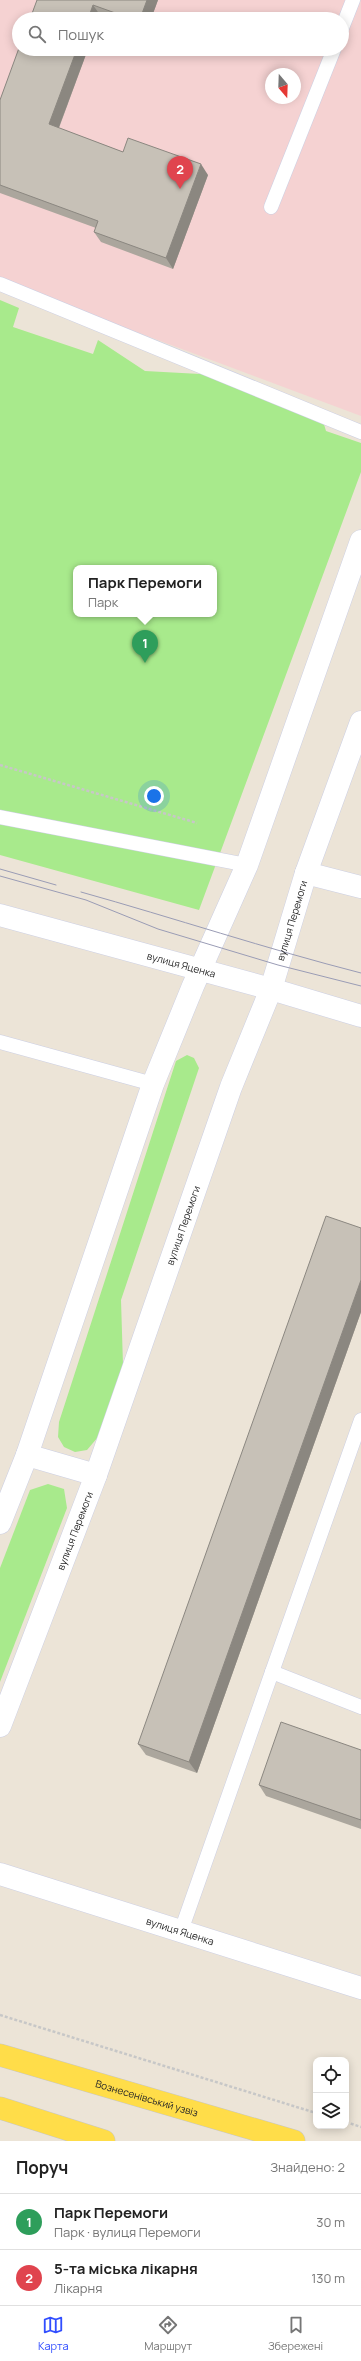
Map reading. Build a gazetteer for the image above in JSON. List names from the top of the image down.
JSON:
{
  "streets": {
    "main road": ["вулиця Перемоги", "вулиця Яценка", "Вознесенівський узвіз"]
  },
  "crossings": [
    ["вулиця Перемоги", "вулиця Яценка"]
  ],
  "north": "bottom",
  "page": {
    "search": "Пошук",
    "pins": ["2", "1"],
    "popup": ["Парк Перемоги", "Парк"],
    "heading": ["Поруч", "Знайдено: 2"],
    "list": [
      {
        "mark": "1",
        "name": "Парк Перемоги",
        "note": "Парк · вулиця Перемоги",
        "value": "30 m"
      },
      {
        "mark": "2",
        "name": "5-та міська лікарня",
        "note": "Лікарня",
        "value": "130 m"
      }
    ],
    "nav": ["Карта", "Маршрут", "Збережені"]
  }
}
